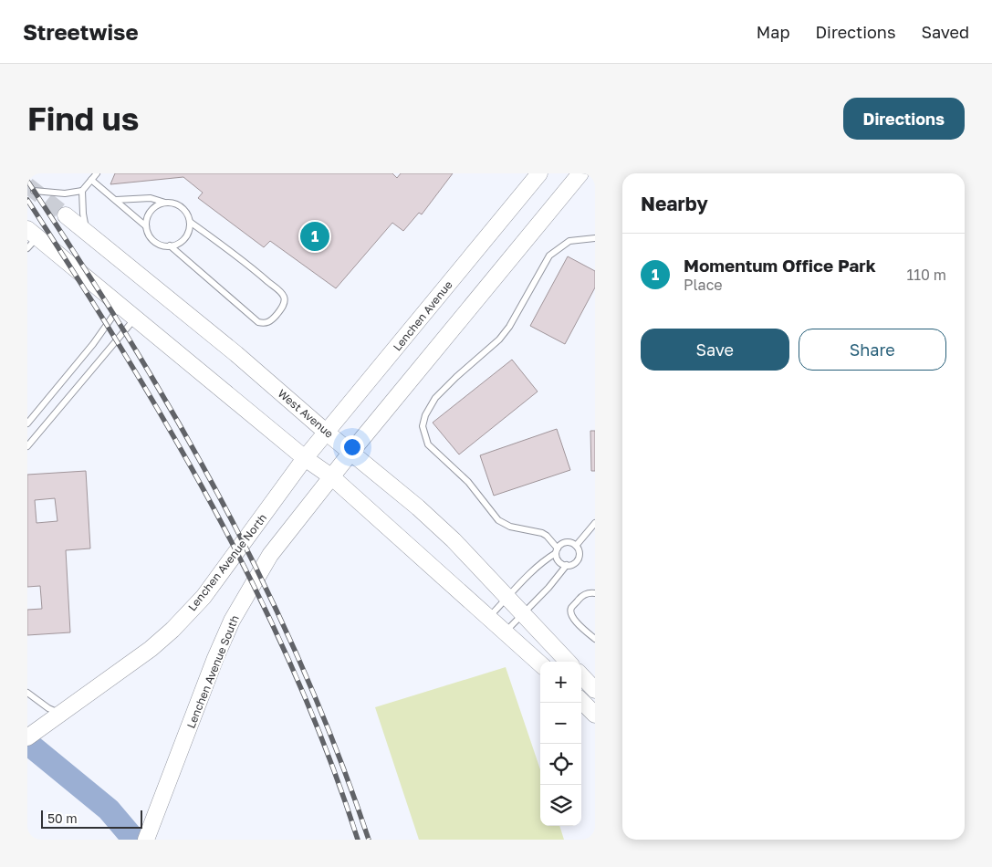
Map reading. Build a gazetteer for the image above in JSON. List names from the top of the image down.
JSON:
{
  "streets": {
    "main road": [
      "Lenchen Avenue",
      "West Avenue",
      "Lenchen Avenue North",
      "Lenchen Avenue South"
    ]
  },
  "crossings": [
    ["Lenchen Avenue", "West Avenue"],
    ["Lenchen Avenue", "Lenchen Avenue North"],
    ["West Avenue", "Lenchen Avenue South"]
  ],
  "scale_bar": "50 m",
  "page": {
    "header": "Streetwise",
    "nav": ["Map", "Directions", "Saved"],
    "buttons": [
      "Directions",
      ["Save", "Share"]
    ],
    "title": "Find us",
    "heading": "Nearby",
    "pins": "1",
    "list": [
      {
        "mark": "1",
        "name": "Momentum Office Park",
        "note": "Place",
        "value": "110 m"
      }
    ],
    "map_buttons": ["+", "−"],
    "scale": "50 m"
  }
}
